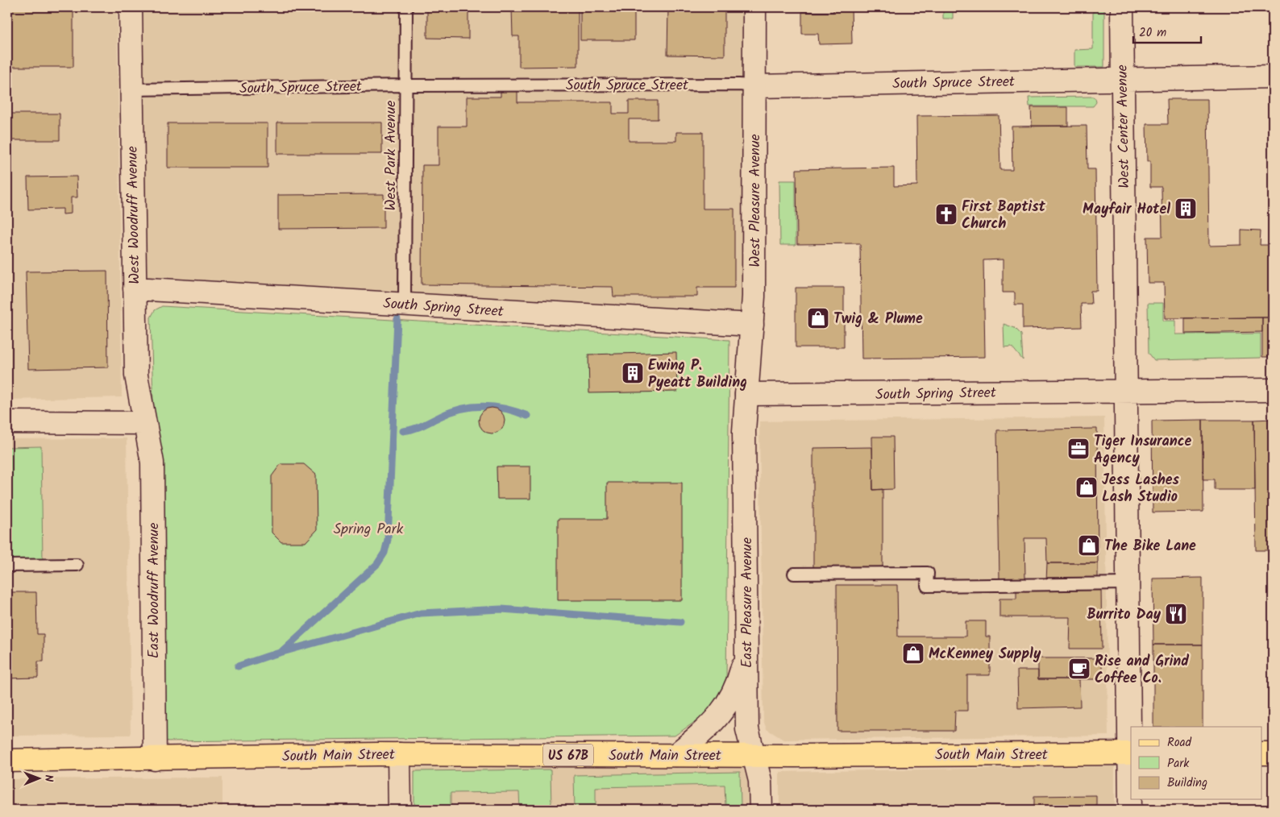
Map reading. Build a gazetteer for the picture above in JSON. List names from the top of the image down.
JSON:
{
  "streets": {
    "main road": ["South Main Street", "US 67B"],
    "street": [
      "South Spruce Street",
      "West Center Avenue",
      "West Pleasure Avenue",
      "West Woodruff Avenue",
      "South Spring Street",
      "East Woodruff Avenue",
      "East Pleasure Avenue"
    ],
    "lane": ["West Park Avenue"]
  },
  "crossings": [
    ["South Spruce Street", "West Center Avenue"],
    ["South Spruce Street", "West Park Avenue"],
    ["South Spruce Street", "West Pleasure Avenue"],
    ["South Spruce Street", "West Woodruff Avenue"],
    ["West Center Avenue", "South Spring Street"],
    ["West Center Avenue", "South Main Street"],
    ["West Park Avenue", "South Spring Street"],
    ["West Pleasure Avenue", "South Spring Street"],
    ["West Pleasure Avenue", "East Pleasure Avenue"],
    ["West Woodruff Avenue", "South Spring Street"],
    ["West Woodruff Avenue", "East Woodruff Avenue"],
    ["South Spring Street", "East Pleasure Avenue"],
    ["East Woodruff Avenue", "South Main Street"],
    ["East Pleasure Avenue", "South Main Street"]
  ],
  "parks": ["Spring Park"],
  "places": {
    "building": ["Mayfair Hotel", "Ewing P. Pyeatt Building"],
    "church": ["First Baptist Church"],
    "shop": [
      "Twig & Plume",
      "Jess Lashes Lash Studio",
      "The Bike Lane",
      "McKenney Supply"
    ],
    "office": ["Tiger Insurance Agency"],
    "restaurant": ["Burrito Day"],
    "cafe": ["Rise and Grind Coffee Co."]
  },
  "legend": ["Road", "Park", "Building"],
  "scale_bar": "20 m",
  "north": "right"
}
